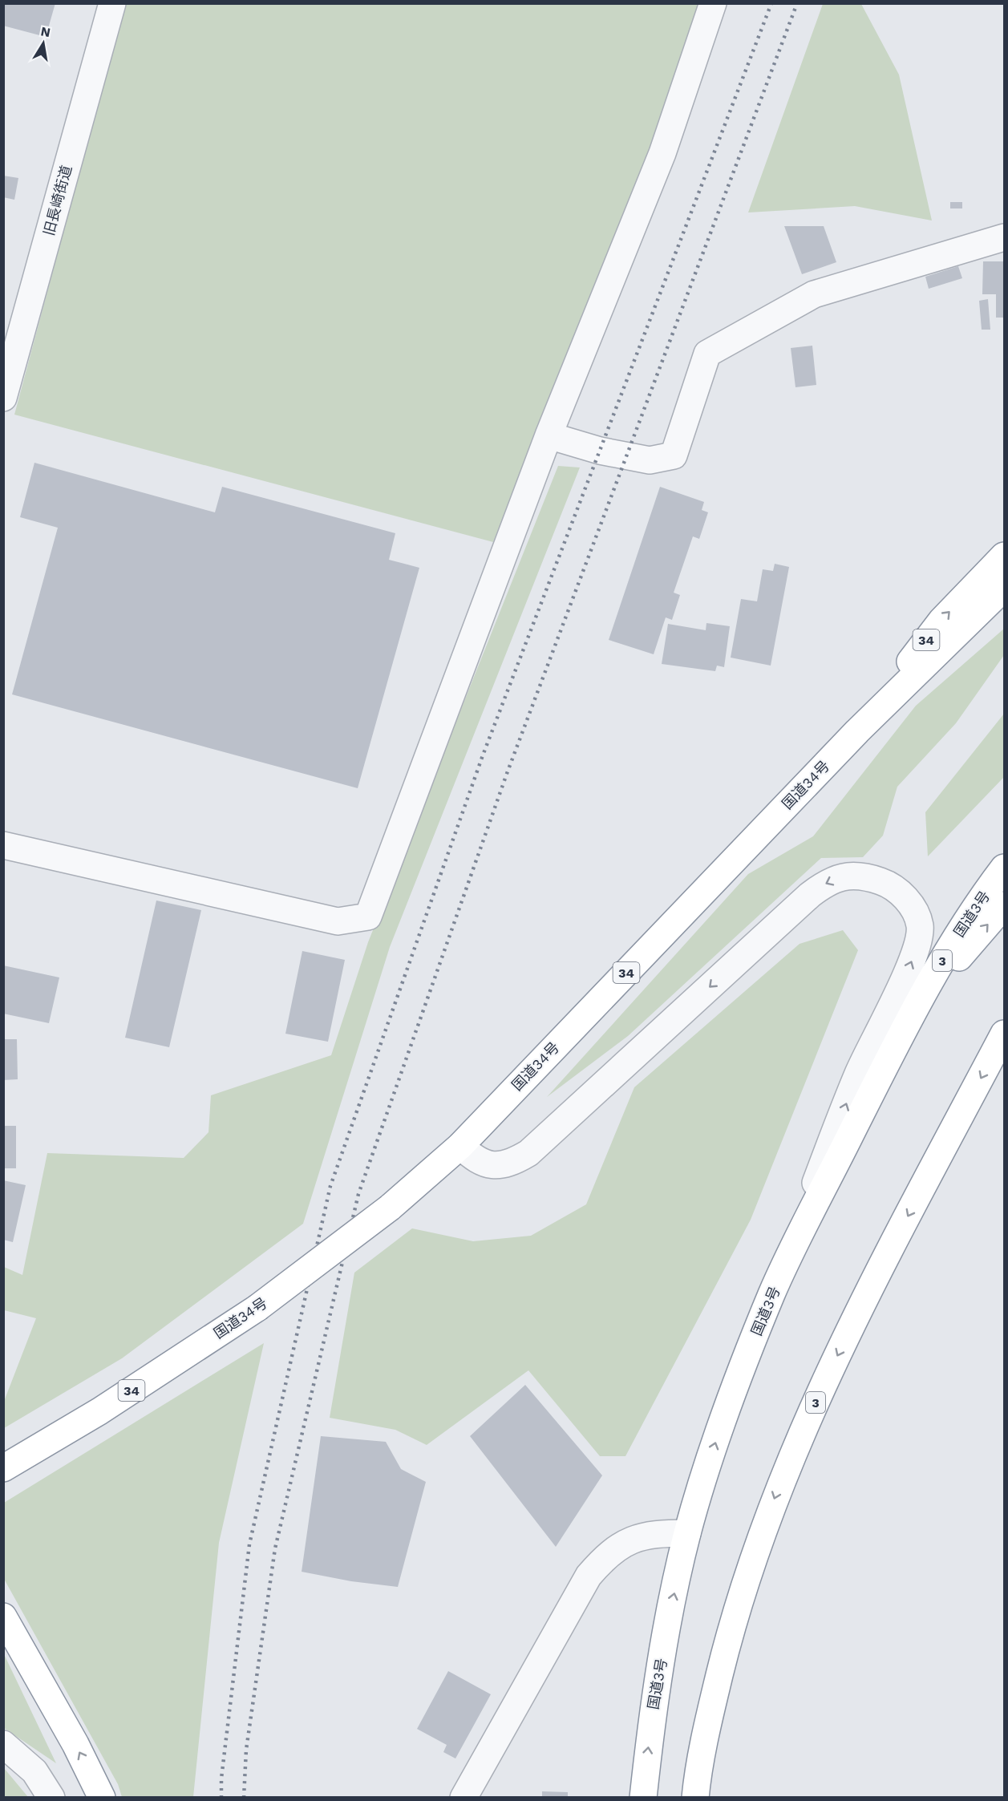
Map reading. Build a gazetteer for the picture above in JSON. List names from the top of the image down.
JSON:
{
  "streets": {
    "highway": [
      "34",
      "国道34号",
      "国道3号",
      "3"
    ],
    "street": ["旧長崎街道"]
  },
  "crossings": [
    ["34", "国道34号"]
  ],
  "north": "top"
}
